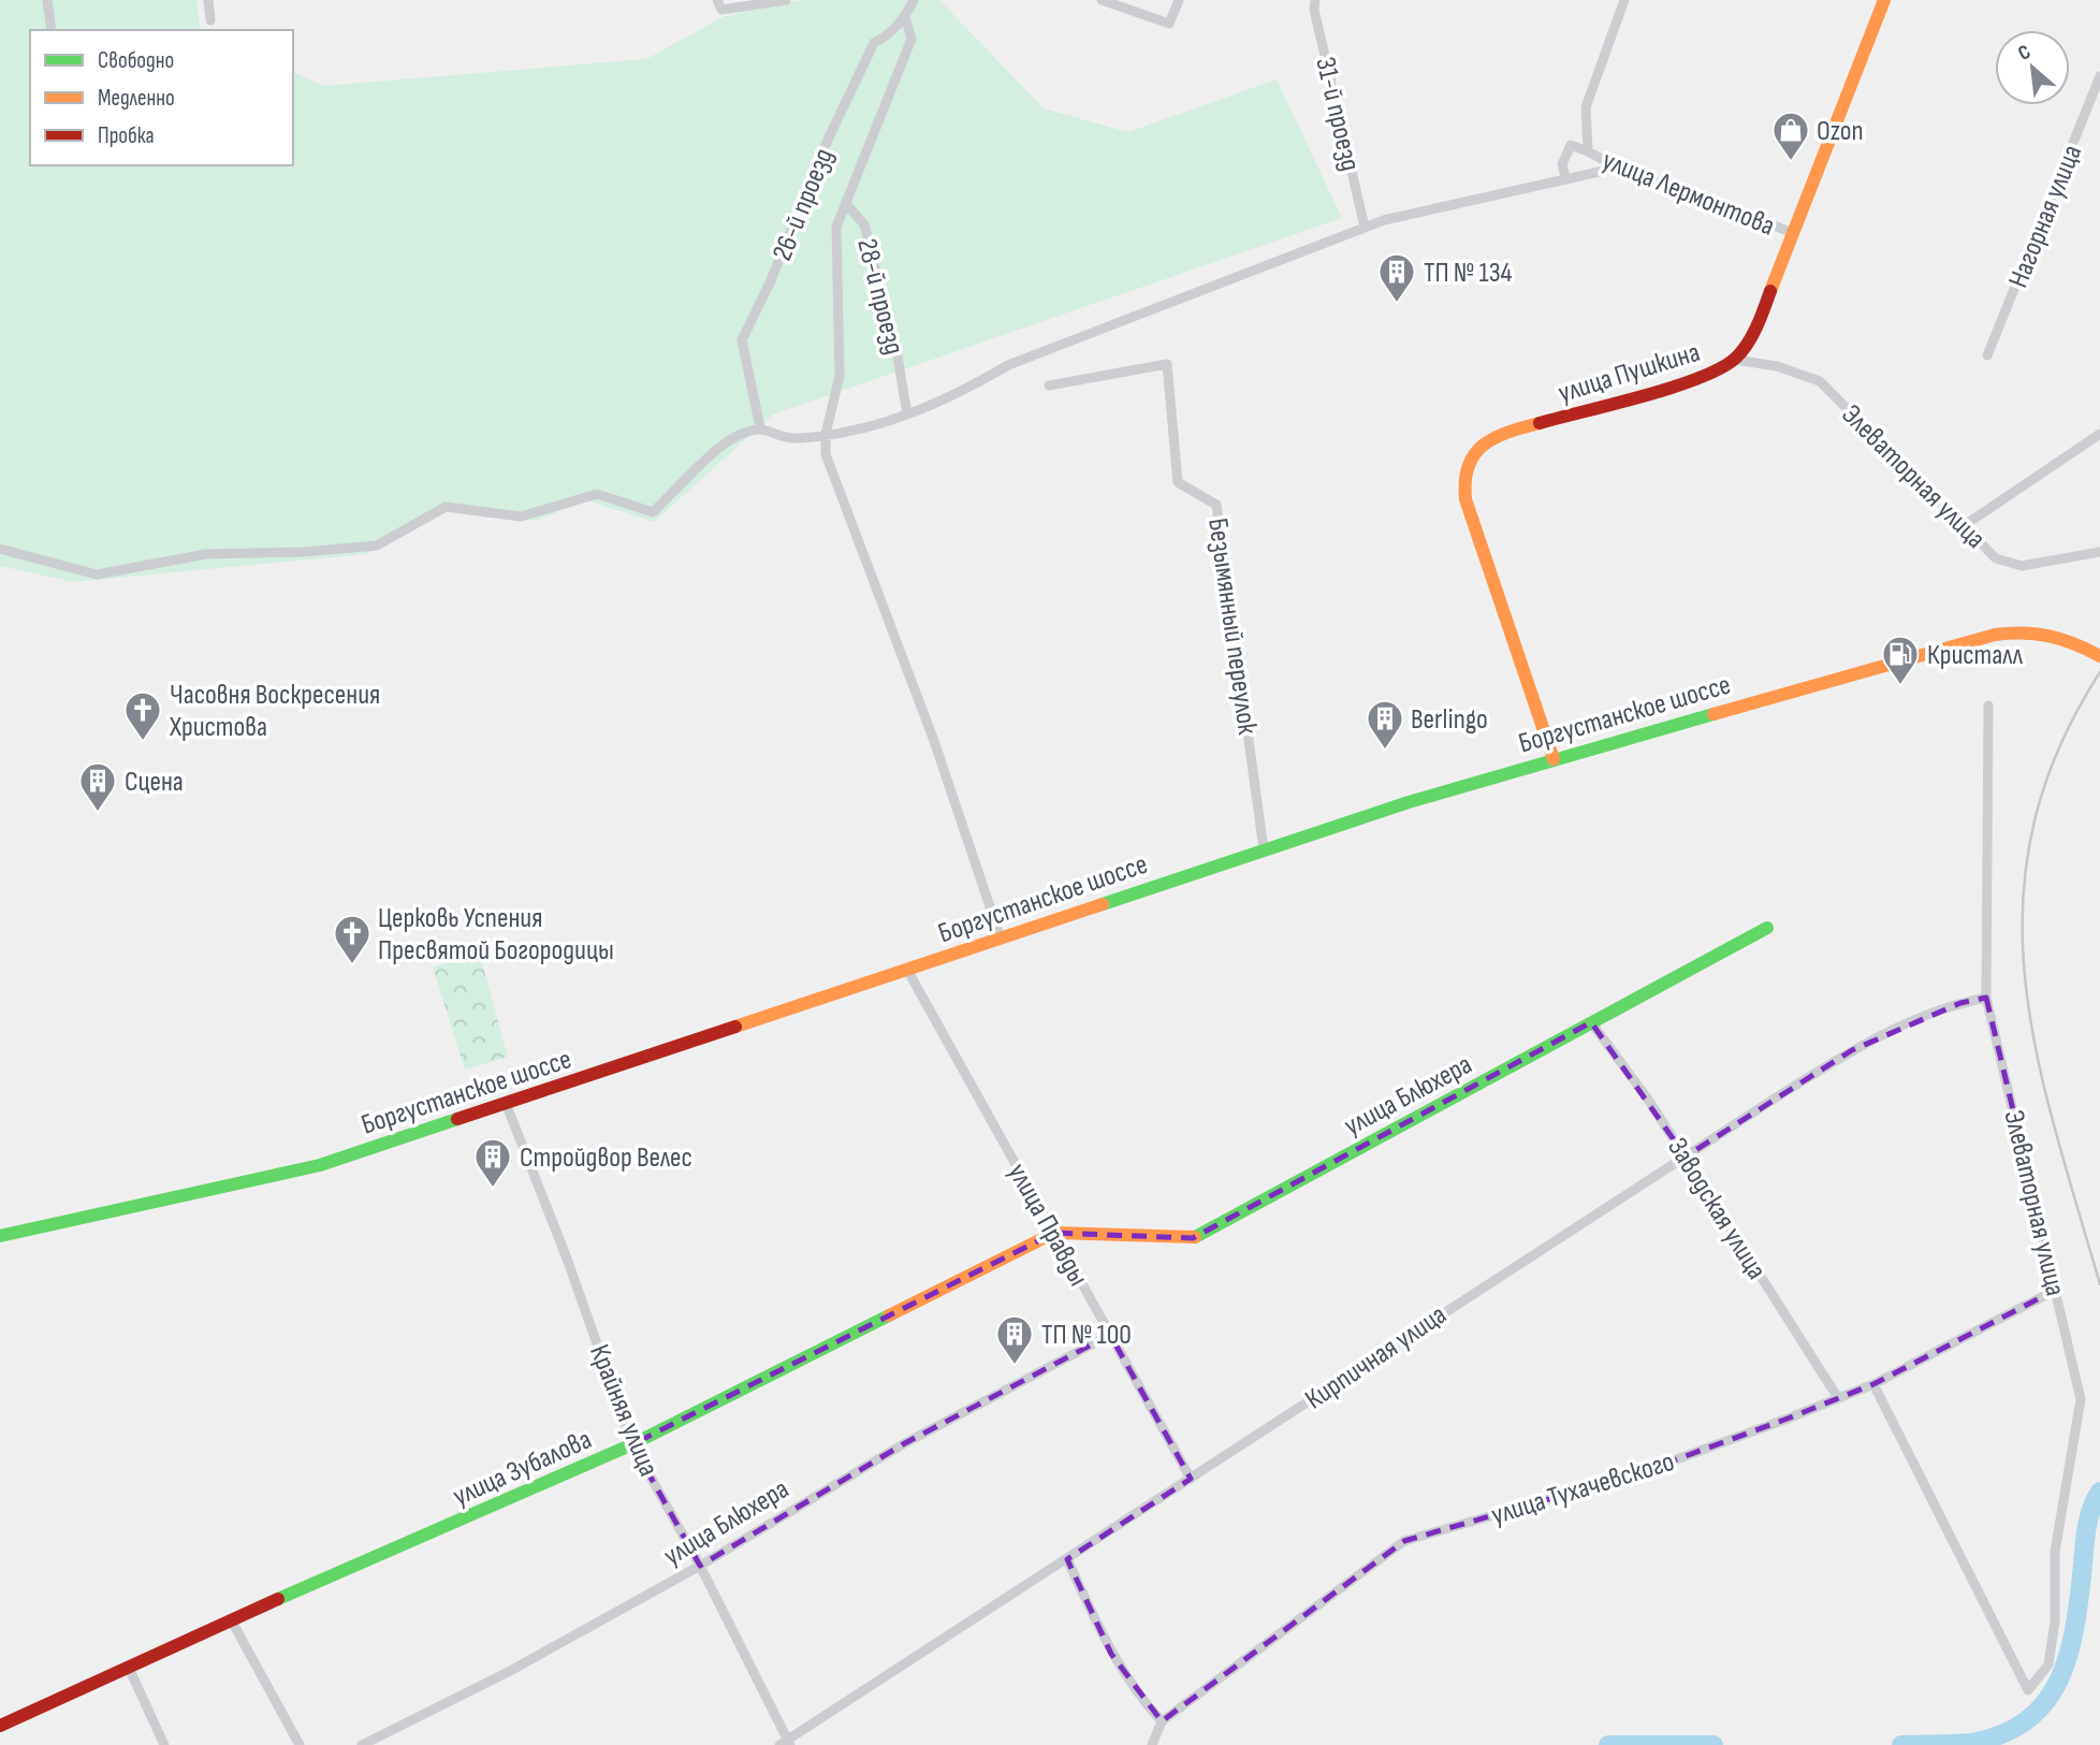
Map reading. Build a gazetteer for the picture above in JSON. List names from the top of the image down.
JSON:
{
  "streets": {
    "street": [
      "31-й проезд",
      "улица Лермонтова",
      "26-й проезд",
      "Нагорная улица",
      "28-й проезд",
      "улица Пушкина",
      "Элеваторная улица",
      "Безымянный переулок",
      "Боргустанское шоссе",
      "улица Блюхера",
      "Заводская улица",
      "улица Правды",
      "Кирпичная улица",
      "Крайняя улица",
      "улица Зубалова",
      "улица Тухачевского"
    ]
  },
  "crossings": [
    ["улица Лермонтова", "улица Пушкина"],
    ["26-й проезд", "28-й проезд"],
    ["улица Пушкина", "Элеваторная улица"],
    ["улица Пушкина", "Боргустанское шоссе"],
    ["Элеваторная улица", "Кирпичная улица"],
    ["Элеваторная улица", "улица Тухачевского"],
    ["Безымянный переулок", "Боргустанское шоссе"],
    ["Боргустанское шоссе", "улица Правды"],
    ["Боргустанское шоссе", "Крайняя улица"],
    ["улица Блюхера", "Заводская улица"],
    ["улица Блюхера", "улица Правды"],
    ["улица Блюхера", "Крайняя улица"],
    ["улица Блюхера", "улица Зубалова"],
    ["Заводская улица", "Кирпичная улица"],
    ["Заводская улица", "улица Тухачевского"],
    ["улица Правды", "Кирпичная улица"],
    ["улица Правды", "улица Зубалова"],
    ["Кирпичная улица", "Крайняя улица"],
    ["Крайняя улица", "улица Зубалова"]
  ],
  "places": {
    "shop": ["Ozon"],
    "building": [
      "ТП № 134",
      "Berlingo",
      "Сцена",
      "Стройдвор Велес",
      "ТП № 100"
    ],
    "fuel station": ["Кристалл"],
    "church": ["Часовня Воскресения Христова", "Церковь Успения Пресвятой Богородицы"]
  },
  "legend": ["Свободно", "Медленно", "Пробка"],
  "north": "top left"
}
